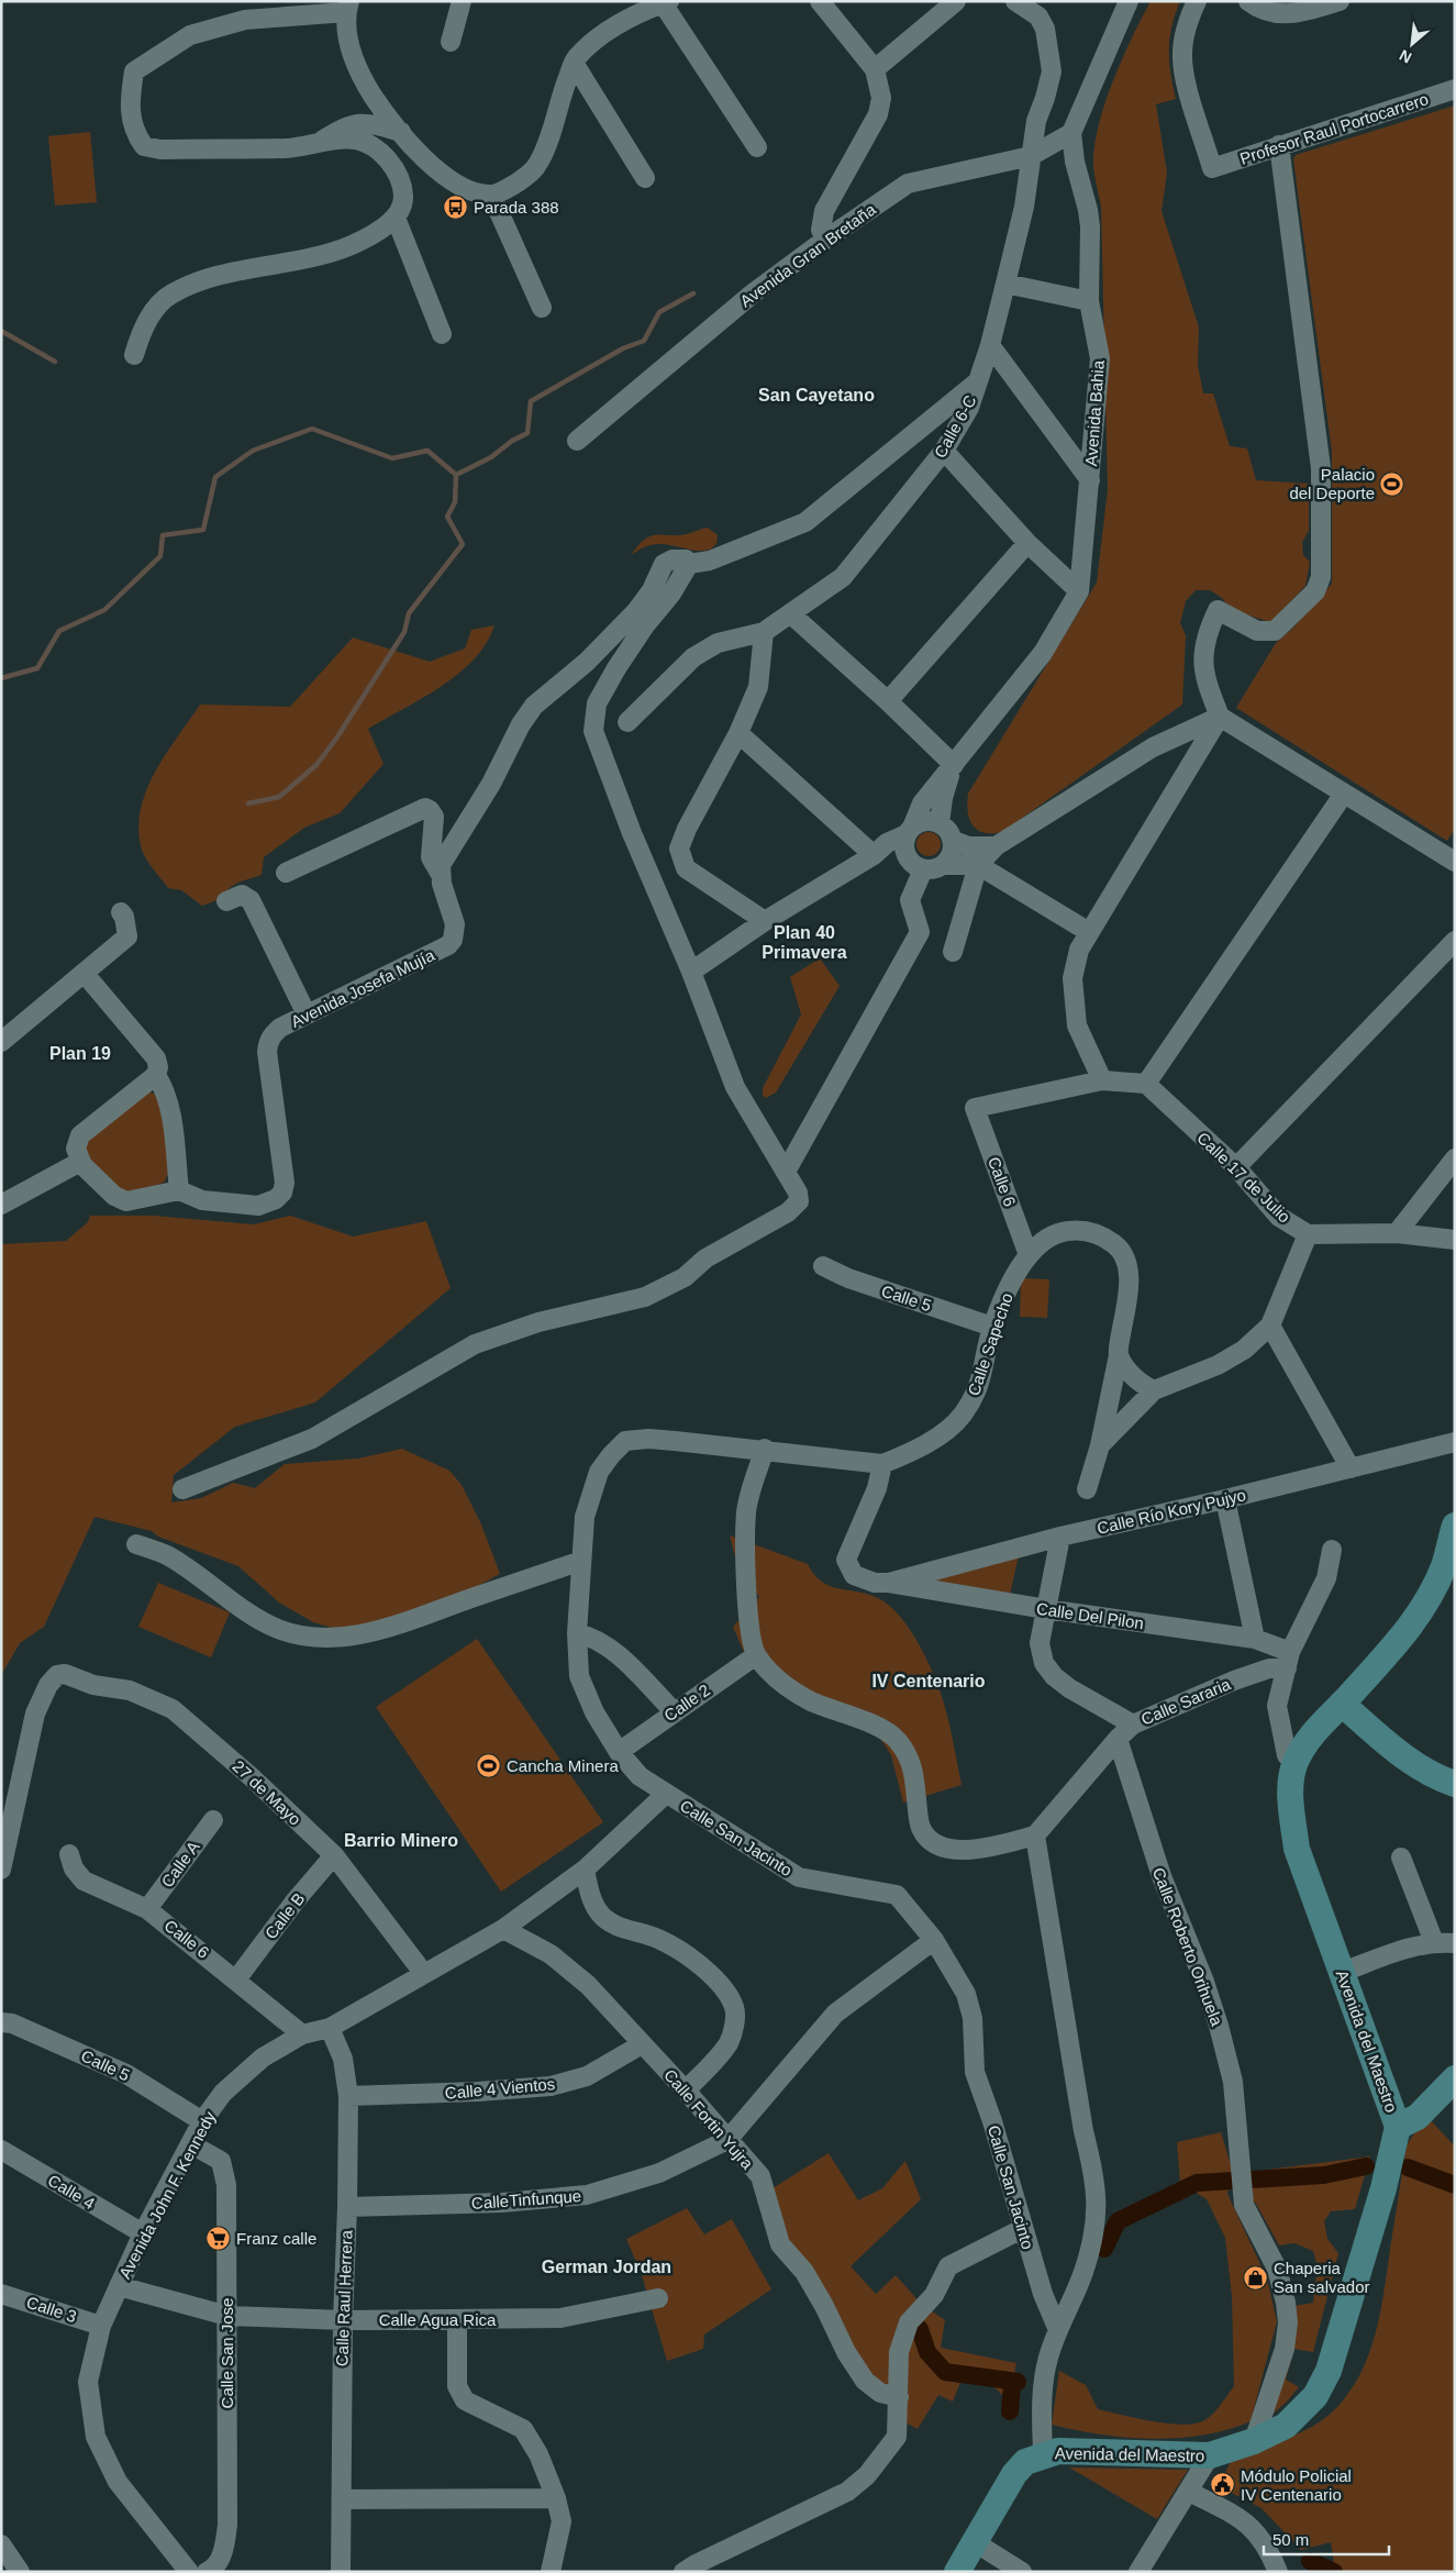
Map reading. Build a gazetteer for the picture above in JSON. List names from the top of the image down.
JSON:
{
  "streets": {
    "main road": ["Avenida del Maestro"],
    "street": [
      "Profesor Raul Portocarrero",
      "Avenida Gran Bretaña",
      "Avenida Bahia",
      "Calle 6-C",
      "Avenida Josefa Mujía",
      "Calle 17 de Julio",
      "Calle 6",
      "Calle 5",
      "Calle Sapecho",
      "Calle Río Kory Pujyo",
      "Calle Del Pilon",
      "Calle Sararia",
      "Calle 2",
      "27 de Mayo",
      "Calle San Jacinto",
      "Calle A",
      "Calle B",
      "Calle Roberto Orihuela",
      "Calle 4 Vientos",
      "Calle Fortin Yujra",
      "Calle 4",
      "Avenida John F. Kennedy",
      "CalleTinfunque",
      "Calle Raul Herrera",
      "Calle 3",
      "Calle Agua Rica",
      "Calle San Jose"
    ]
  },
  "crossings": [
    ["Avenida Gran Bretaña", "Avenida Bahia"],
    ["Avenida Gran Bretaña", "Calle 6-C"],
    ["Calle 6", "Calle Sapecho"],
    ["Calle 6", "Calle A"],
    ["Calle 6", "Calle B"],
    ["Calle 6", "Avenida John F. Kennedy"],
    ["Calle 5", "Calle Sapecho"],
    ["Calle 5", "Avenida John F. Kennedy"],
    ["Calle Sapecho", "Calle Del Pilon"],
    ["Calle Sapecho", "Calle San Jacinto"],
    ["Calle Río Kory Pujyo", "Calle Del Pilon"],
    ["Calle Del Pilon", "Calle Sararia"],
    ["Calle Sararia", "Calle Roberto Orihuela"],
    ["Calle 2", "Calle San Jacinto"],
    ["27 de Mayo", "Calle B"],
    ["27 de Mayo", "Avenida John F. Kennedy"],
    ["Calle San Jacinto", "Avenida John F. Kennedy"],
    ["Calle Roberto Orihuela", "Avenida del Maestro"],
    ["Calle 4 Vientos", "Calle Fortin Yujra"],
    ["Calle 4 Vientos", "Calle Raul Herrera"],
    ["Calle Fortin Yujra", "Avenida John F. Kennedy"],
    ["Calle Fortin Yujra", "CalleTinfunque"],
    ["Calle 4", "Avenida John F. Kennedy"],
    ["Avenida John F. Kennedy", "Calle Raul Herrera"],
    ["Avenida John F. Kennedy", "Calle 3"],
    ["Avenida John F. Kennedy", "Calle Agua Rica"],
    ["Avenida John F. Kennedy", "Calle San Jose"],
    ["CalleTinfunque", "Calle Raul Herrera"],
    ["Calle Raul Herrera", "Calle Agua Rica"],
    ["Calle Agua Rica", "Calle San Jose"]
  ],
  "districts": [
    "San Cayetano",
    "Plan 40 Primavera",
    "Plan 19",
    "IV Centenario",
    "Barrio Minero",
    "German Jordan"
  ],
  "places": {
    "bus stop": ["Parada 388"],
    "sports": ["Palacio del Deporte", "Cancha Minera"],
    "supermarket": ["Franz calle"],
    "shop": ["Chaperia San salvador"],
    "public building": ["Módulo Policial IV Centenario"]
  },
  "scale_bar": "50 m",
  "north": "bottom left"
}
